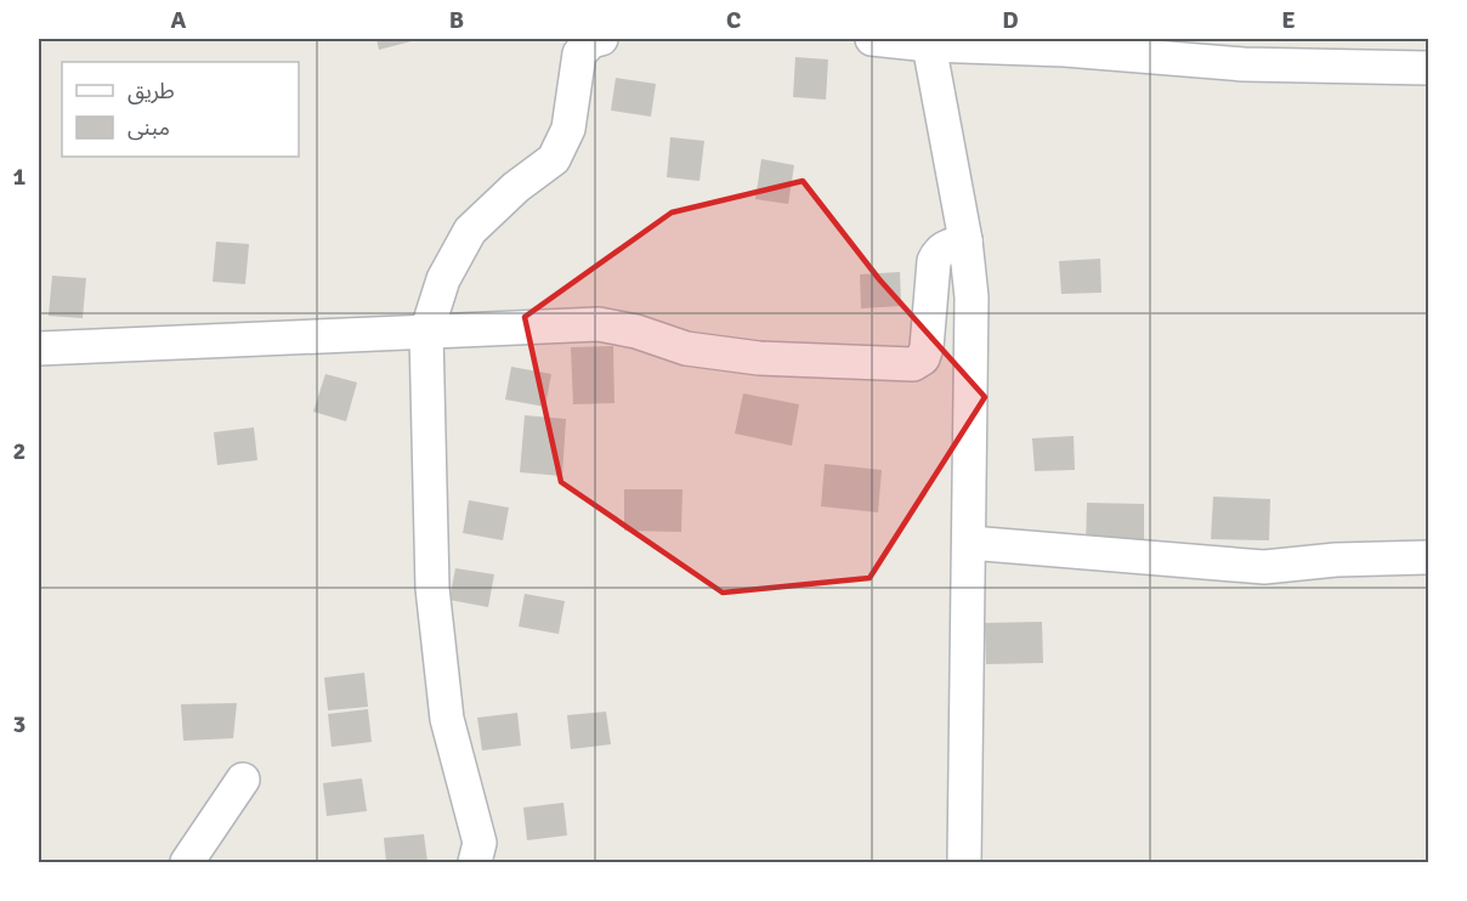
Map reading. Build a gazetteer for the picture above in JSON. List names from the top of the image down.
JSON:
{
  "legend": ["طريق", "مبنى"],
  "grid": {
    "columns": [
      "A",
      "B",
      "C",
      "D",
      "E"
    ],
    "rows": ["1", "2", "3"]
  }
}
